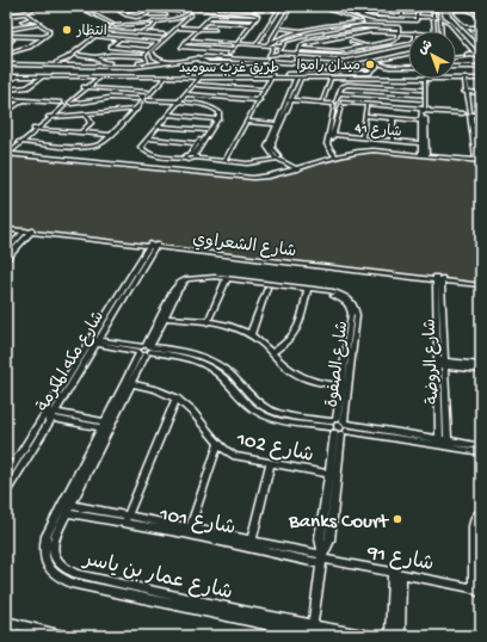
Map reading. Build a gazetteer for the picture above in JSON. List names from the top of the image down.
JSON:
{
  "streets": {
    "street": [
      "طريق غرب سوميد",
      "شارع 41",
      "شارع الشعراوي",
      "شارع مكه المكرمة",
      "شارع الروضة",
      "شارع الصفوة",
      "شارع 102",
      "شارع 101",
      "شارع 91",
      "شارع عمار بن ياسر"
    ]
  },
  "crossings": [
    ["شارع الشعراوي", "شارع مكه المكرمة"],
    ["شارع الشعراوي", "شارع الروضة"],
    ["شارع الصفوة", "شارع 102"],
    ["شارع الصفوة", "شارع 101"],
    ["شارع الصفوة", "شارع 91"],
    ["شارع الصفوة", "شارع عمار بن ياسر"],
    ["شارع 102", "شارع عمار بن ياسر"],
    ["شارع 101", "شارع 91"],
    ["شارع 101", "شارع عمار بن ياسر"]
  ],
  "places": ["انتظار", "ميدان راموا", "Banks Court"],
  "north": "top left"
}
